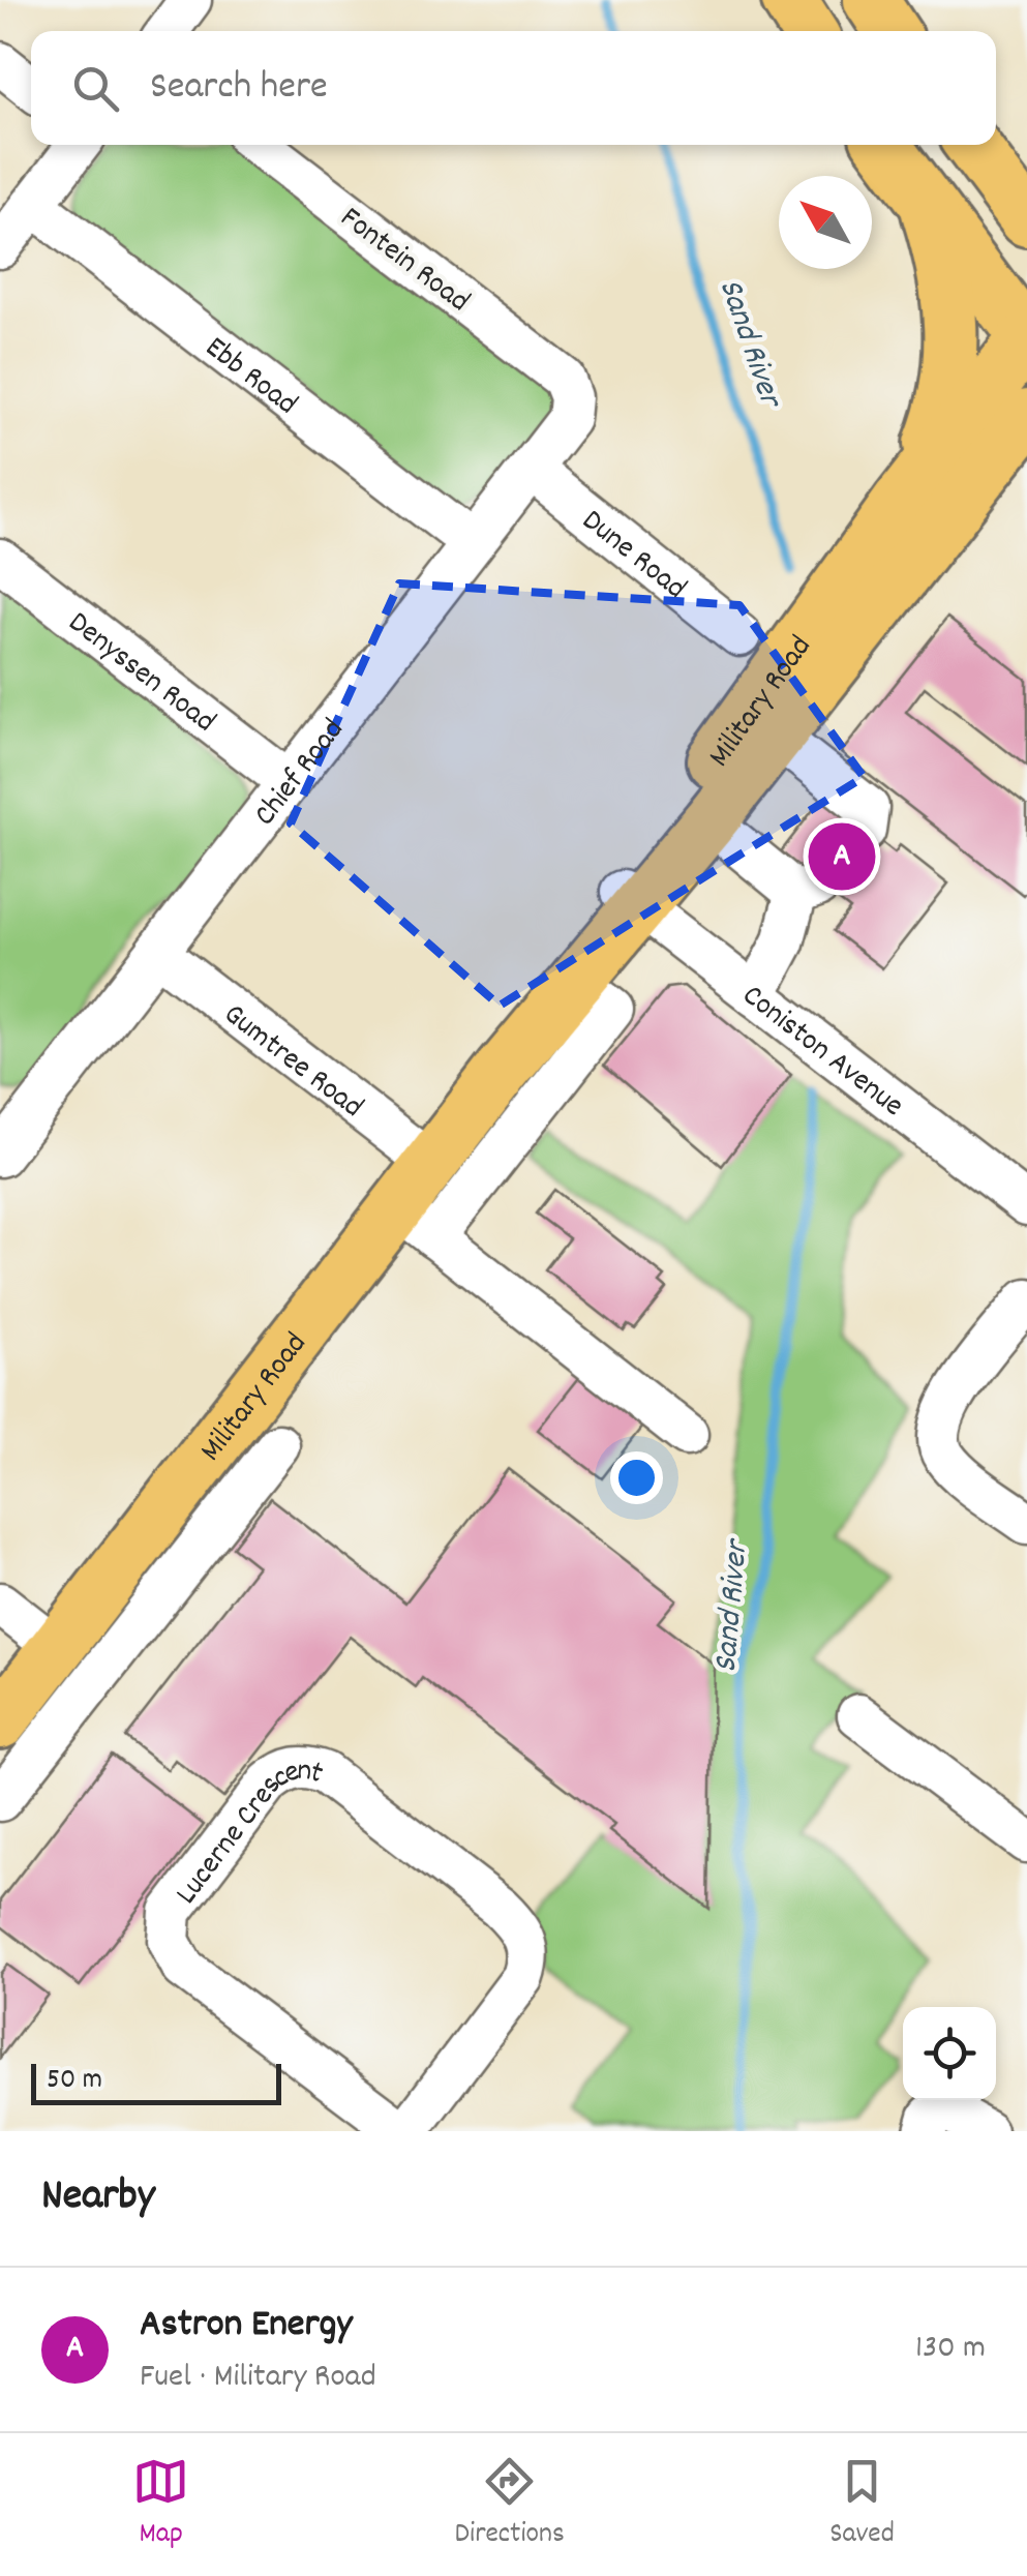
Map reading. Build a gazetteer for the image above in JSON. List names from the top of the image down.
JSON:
{
  "streets": {
    "main road": ["Military Road"],
    "street": [
      "Fontein Road",
      "Ebb Road",
      "Dune Road",
      "Denyssen Road",
      "Chief Road",
      "Coniston Avenue",
      "Gumtree Road",
      "Lucerne Crescent"
    ]
  },
  "crossings": [
    ["Fontein Road", "Chief Road"],
    ["Ebb Road", "Chief Road"],
    ["Dune Road", "Chief Road"],
    ["Denyssen Road", "Chief Road"],
    ["Military Road", "Coniston Avenue"],
    ["Military Road", "Gumtree Road"],
    ["Chief Road", "Gumtree Road"]
  ],
  "water": ["Sand River"],
  "scale_bar": "50 m",
  "north": "top left",
  "page": {
    "search": "Search here",
    "pins": "A",
    "scale": "50 m",
    "heading": "Nearby",
    "list": [
      {
        "mark": "A",
        "name": "Astron Energy",
        "note": "Fuel · Military Road",
        "value": "130 m"
      }
    ],
    "nav": ["Map", "Directions", "Saved"]
  }
}
